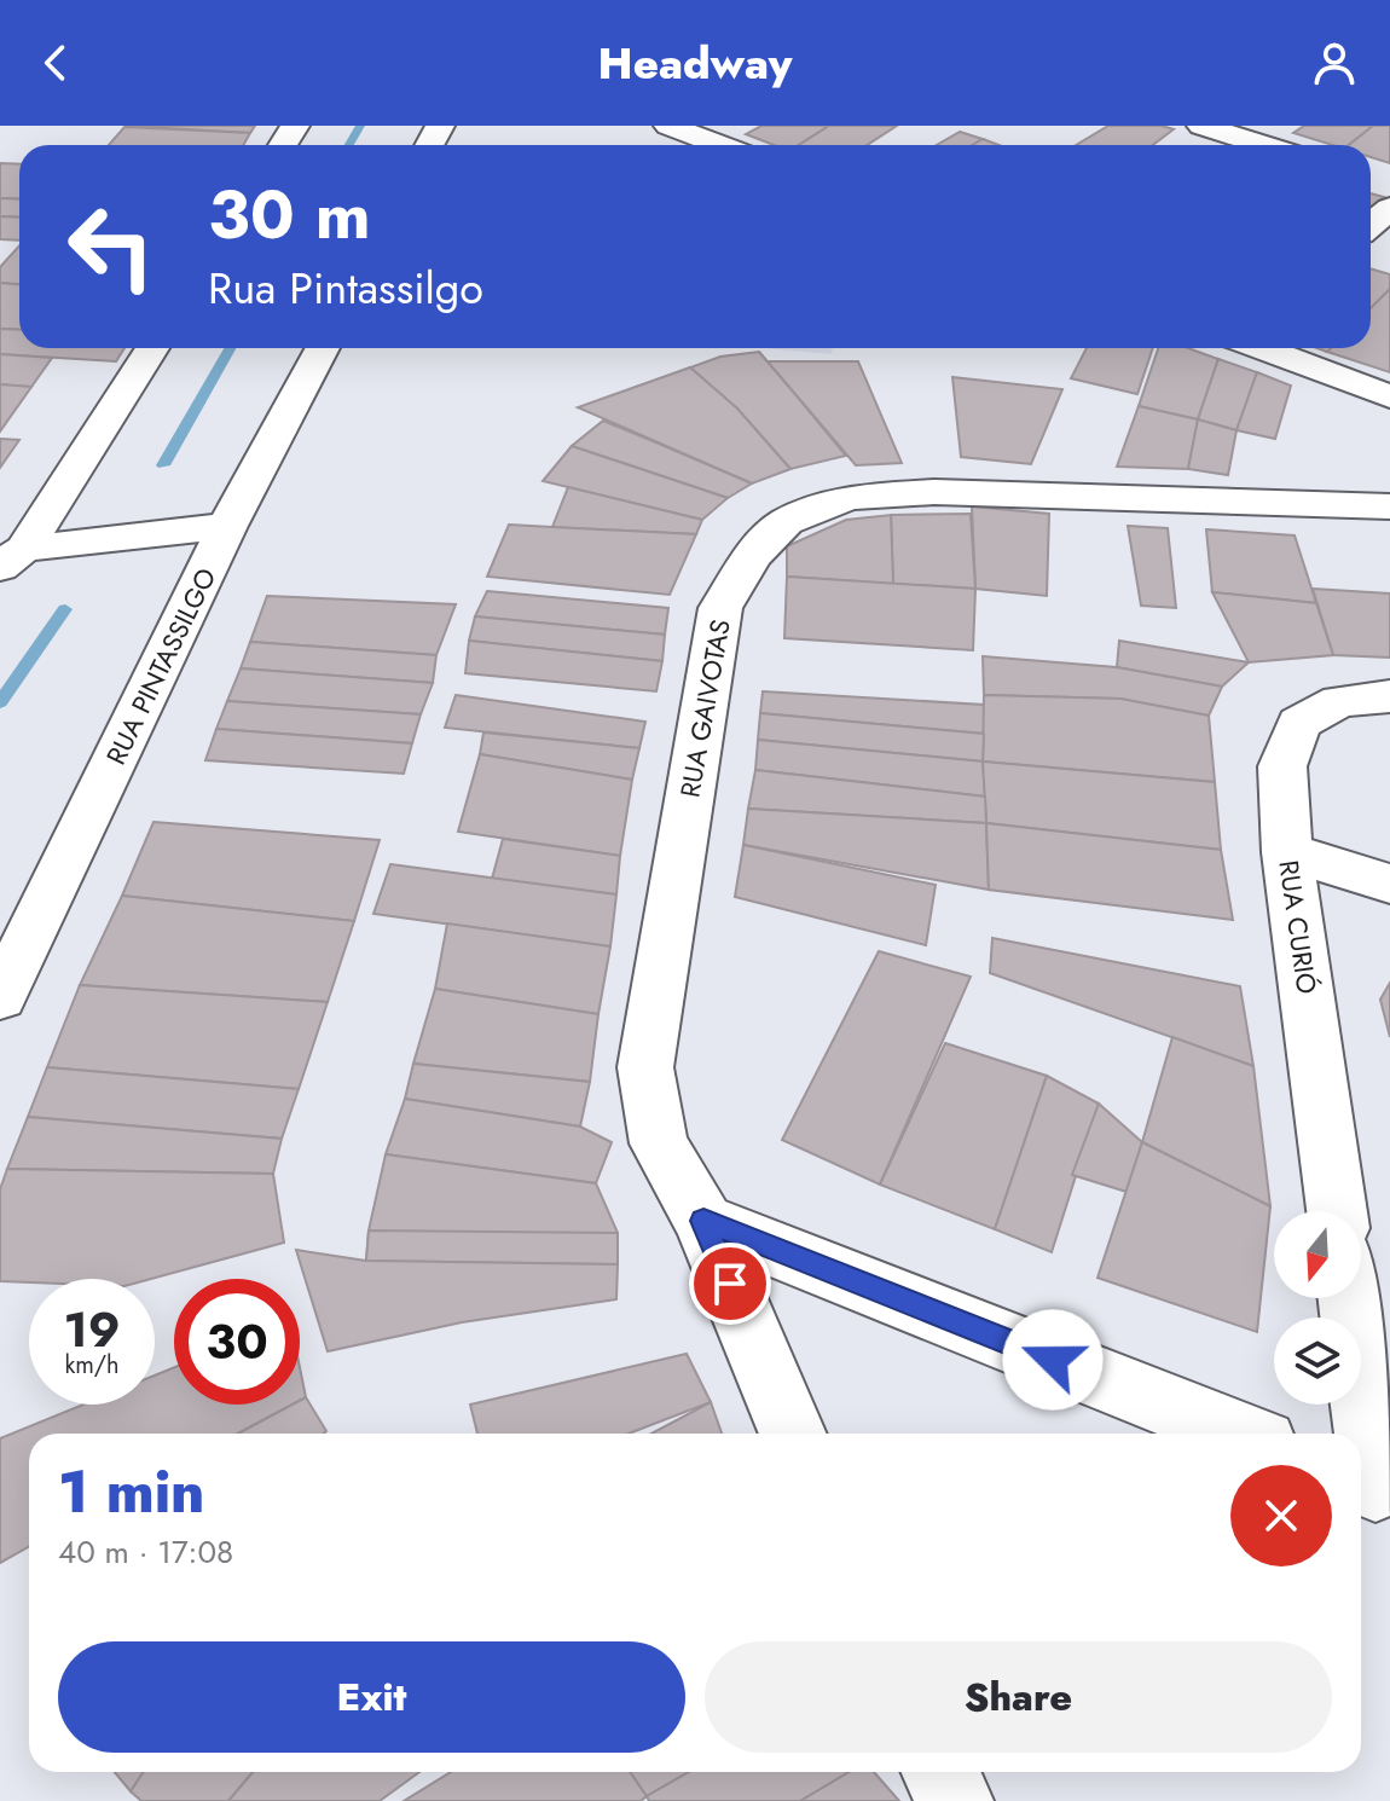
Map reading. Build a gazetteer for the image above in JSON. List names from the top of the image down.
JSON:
{
  "streets": {
    "street": ["RUA PINTASSILGO", "RUA GAIVOTAS", "RUA CURIÓ"]
  },
  "north": "bottom",
  "page": {
    "header": "Headway",
    "turn": ["30 m", "Rua Pintassilgo"],
    "speed": "19 km/h",
    "limit": "30",
    "heading": ["1 min", "40 m · 17:08"],
    "buttons": ["Exit", "Share"]
  }
}
